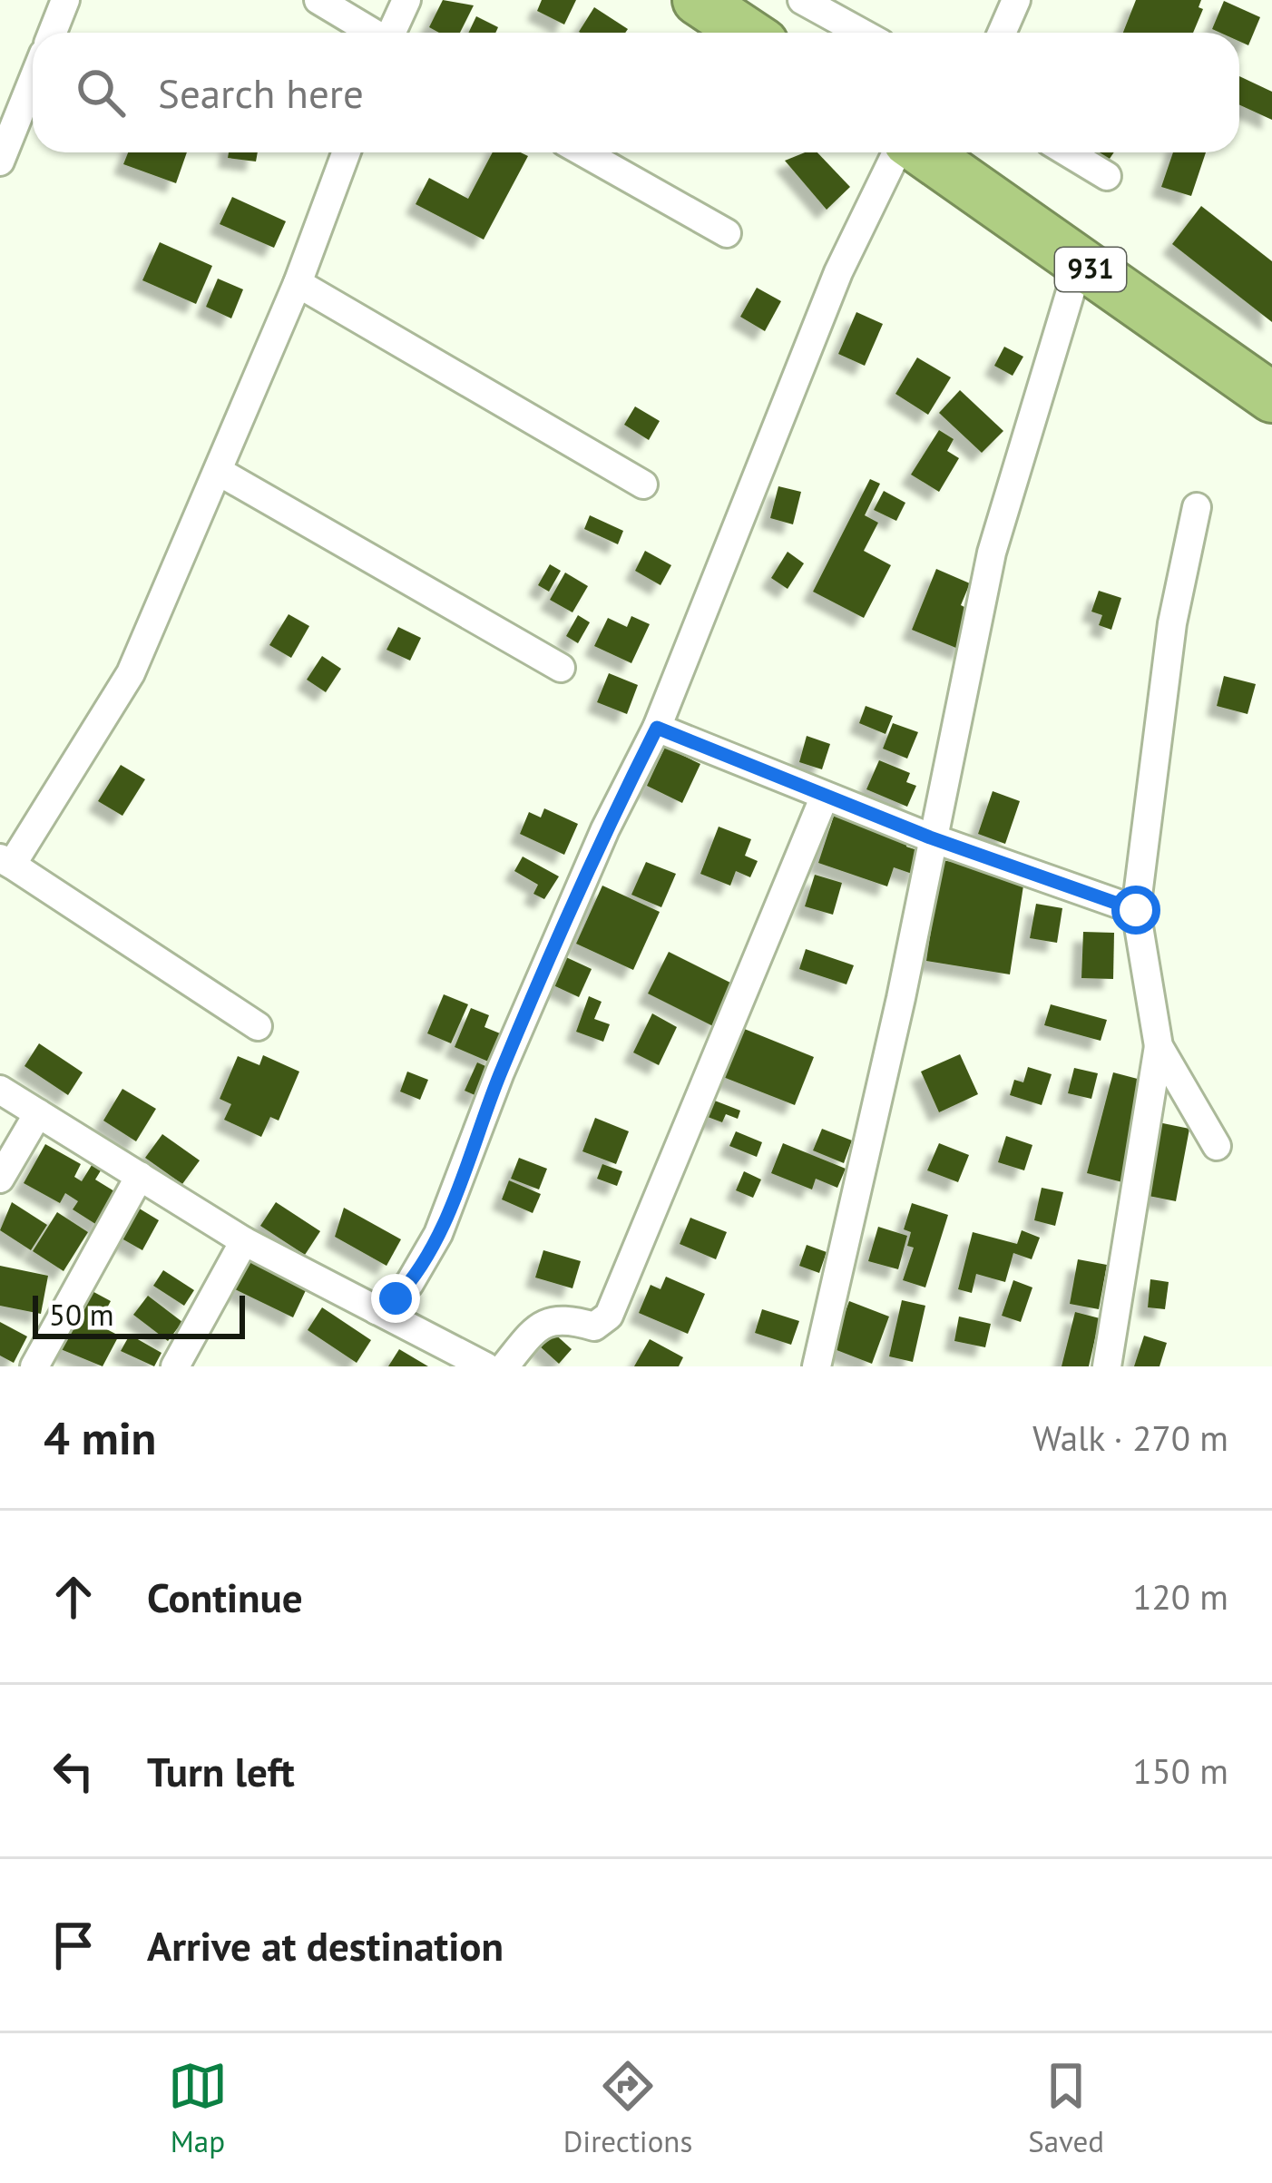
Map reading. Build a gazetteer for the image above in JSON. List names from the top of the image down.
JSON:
{
  "streets": {
    "highway": ["931"]
  },
  "scale_bar": "50 m",
  "page": {
    "search": "Search here",
    "scale": "50 m",
    "heading": ["4 min", "Walk · 270 m"],
    "list": [
      ["Continue", "120 m"],
      ["Turn left", "150 m"],
      "Arrive at destination"
    ],
    "nav": ["Map", "Directions", "Saved"]
  }
}
